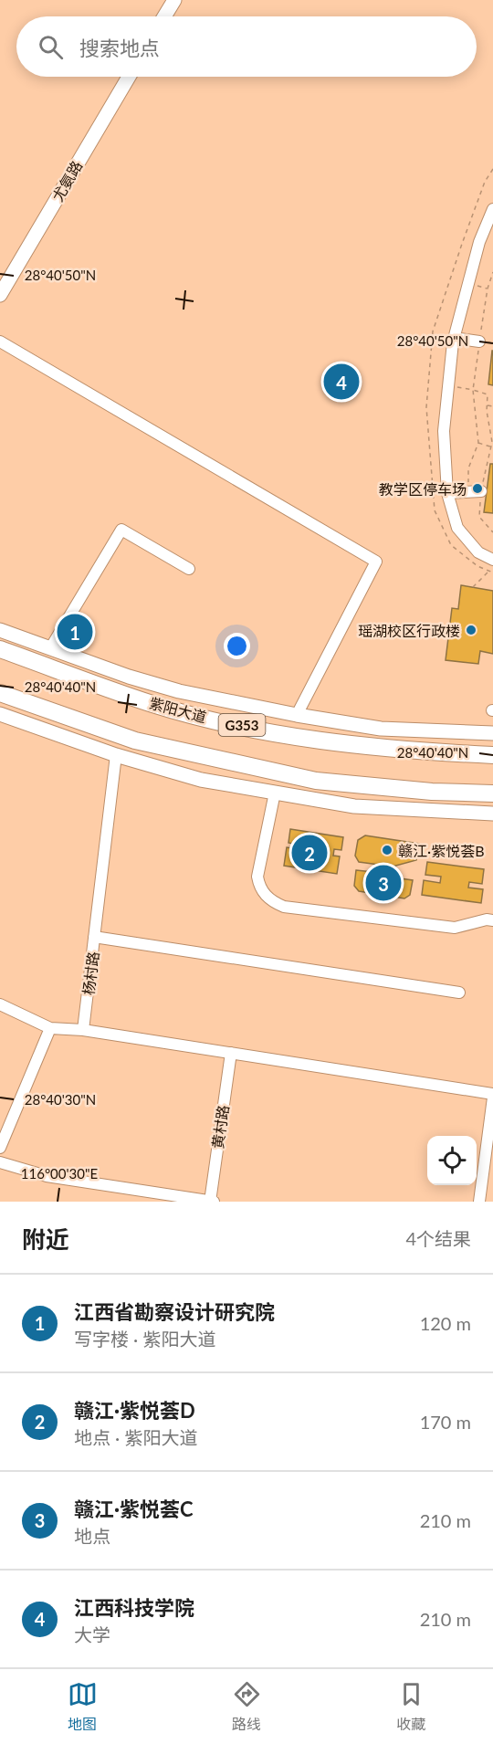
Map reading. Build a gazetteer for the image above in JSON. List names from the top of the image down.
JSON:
{
  "streets": {
    "highway": ["紫阳大道", "G353"],
    "main road": ["尤氨路"],
    "street": ["杨村路", "黄村路"]
  },
  "places": ["教学区停车场", "瑶湖校区行政楼", "赣江·紫悦荟B"],
  "page": {
    "search": "搜索地点",
    "pins": [
      "4",
      "1",
      "2",
      "3"
    ],
    "heading": ["附近", "4个结果"],
    "list": [
      {
        "mark": "1",
        "name": "江西省勘察设计研究院",
        "note": "写字楼 · 紫阳大道",
        "value": "120 m"
      },
      {
        "mark": "2",
        "name": "赣江·紫悦荟D",
        "note": "地点 · 紫阳大道",
        "value": "170 m"
      },
      {
        "mark": "3",
        "name": "赣江·紫悦荟C",
        "note": "地点",
        "value": "210 m"
      },
      {
        "mark": "4",
        "name": "江西科技学院",
        "note": "大学",
        "value": "210 m"
      }
    ],
    "nav": ["地图", "路线", "收藏"]
  },
  "coordinates": [
    "28°40'50\"N",
    "28°40'40\"N",
    "28°40'30\"N",
    "116°00'30\"E"
  ]
}
